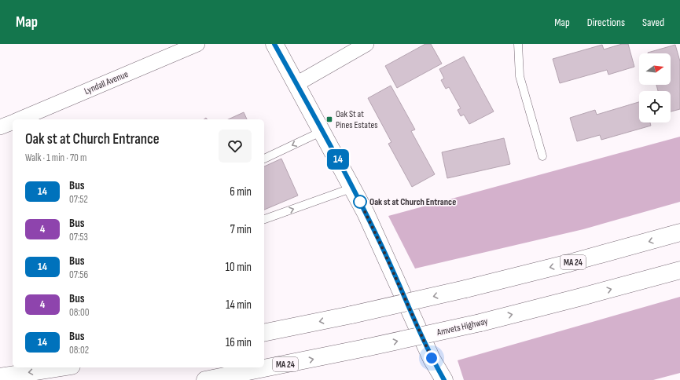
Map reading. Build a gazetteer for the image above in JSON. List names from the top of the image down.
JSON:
{
  "streets": {
    "main road": ["MA 24", "Amvets Highway"],
    "street": ["Lyndall Avenue"]
  },
  "places": {
    "transit": ["Oak St at Pines Estates"],
    "other": ["Oak st at Church Entrance"]
  },
  "lines": ["bus line 14"],
  "north": "right",
  "page": {
    "header": "Map",
    "nav": ["Map", "Directions", "Saved"],
    "on_map": "14",
    "heading": ["Oak st at Church Entrance", "Walk · 1 min · 70 m"],
    "list": [
      {
        "mark": "14",
        "name": "Bus",
        "note": "07:52",
        "value": "6 min"
      },
      {
        "mark": "4",
        "name": "Bus",
        "note": "07:53",
        "value": "7 min"
      },
      {
        "mark": "14",
        "name": "Bus",
        "note": "07:56",
        "value": "10 min"
      },
      {
        "mark": "4",
        "name": "Bus",
        "note": "08:00",
        "value": "14 min"
      },
      {
        "mark": "14",
        "name": "Bus",
        "note": "08:02",
        "value": "16 min"
      }
    ]
  }
}
